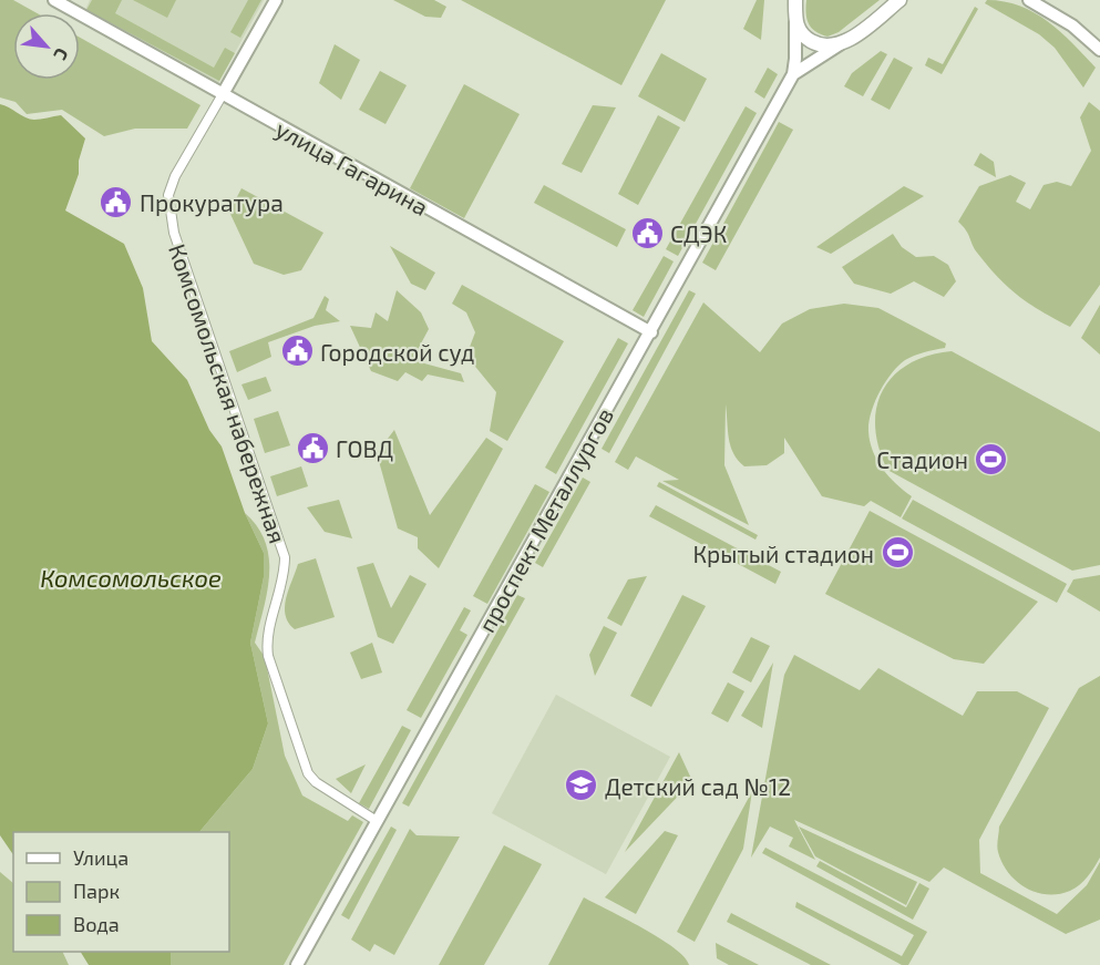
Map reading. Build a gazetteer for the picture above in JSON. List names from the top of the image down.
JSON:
{
  "streets": {
    "main road": ["улица Гагарина", "проспект Металлургов"],
    "street": ["Комсомольская набережная"]
  },
  "crossings": [
    ["улица Гагарина", "Комсомольская набережная"],
    ["улица Гагарина", "проспект Металлургов"],
    ["Комсомольская набережная", "проспект Металлургов"]
  ],
  "water": ["Комсомольское"],
  "places": {
    "public building": [
      "Прокуратура",
      "СДЭК",
      "Городской суд",
      "ГОВД"
    ],
    "sports": ["Стадион", "Крытый стадион"],
    "school or university": ["Детский сад №12"]
  },
  "legend": ["Улица", "Парк", "Вода"],
  "north": "bottom right"
}
